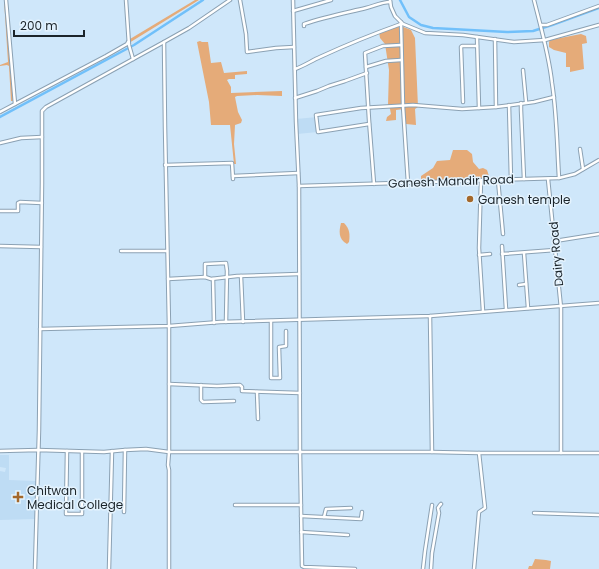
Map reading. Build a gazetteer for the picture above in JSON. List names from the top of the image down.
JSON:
{
  "streets": {
    "street": ["Ganesh Mandir Road", "Dairy Road"]
  },
  "crossings": [
    ["Ganesh Mandir Road", "Dairy Road"]
  ],
  "places": {
    "other": ["Ganesh temple"],
    "health": ["Chitwan Medical College"]
  },
  "scale_bar": "200 m"
}
